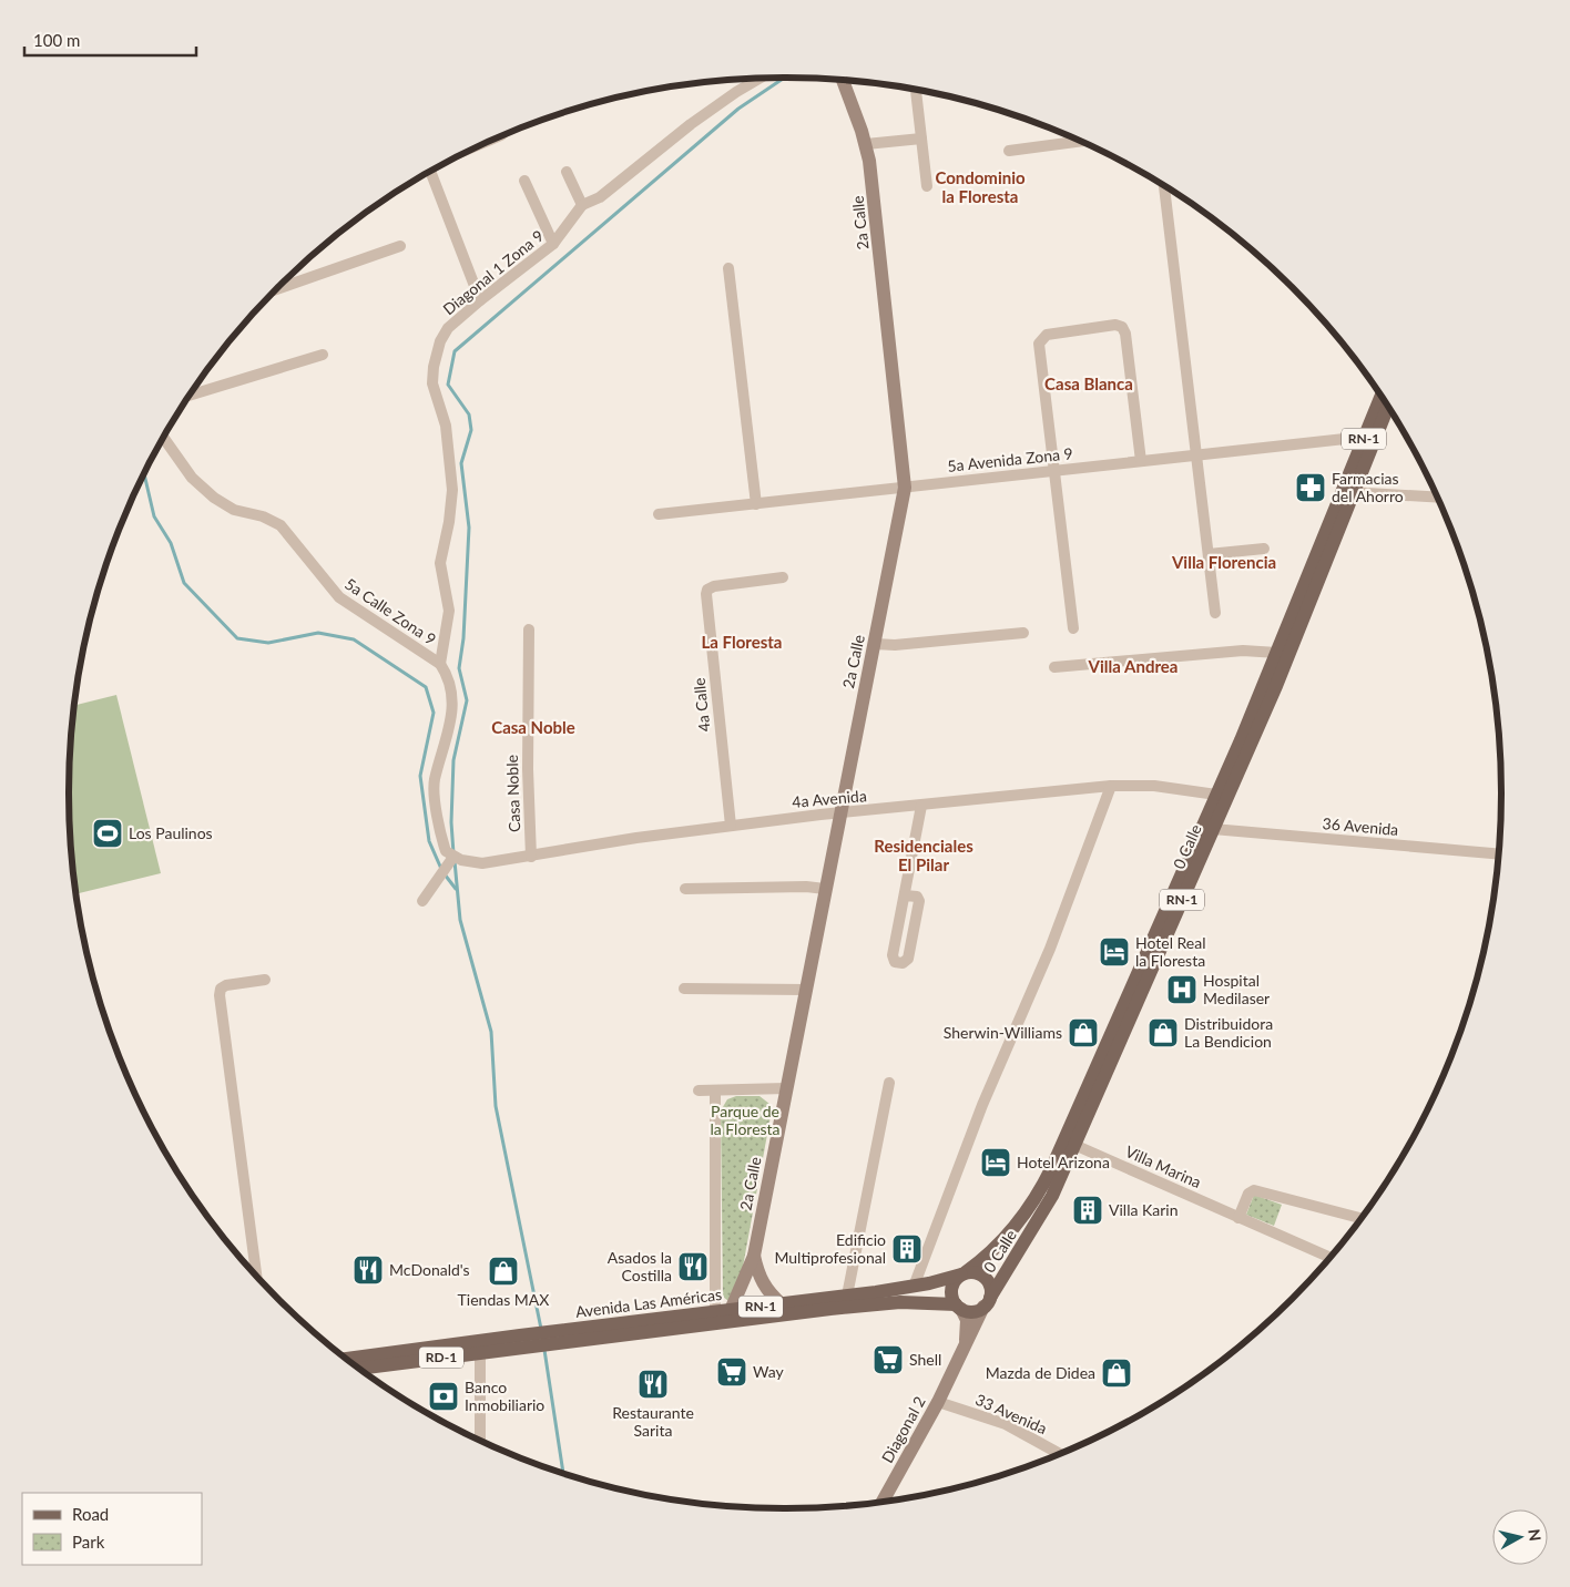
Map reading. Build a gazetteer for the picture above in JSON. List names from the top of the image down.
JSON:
{
  "streets": {
    "main road": [
      "RN-1",
      "0 Calle",
      "Avenida Las Américas",
      "RD-1"
    ],
    "street": [
      "2a Calle",
      "Diagonal 1 Zona 9",
      "5a Avenida Zona 9",
      "5a Calle Zona 9",
      "4a Calle",
      "Casa Noble",
      "4a Avenida",
      "36 Avenida",
      "Villa Marina",
      "33 Avenida",
      "Diagonal 2"
    ]
  },
  "crossings": [
    ["2a Calle", "5a Avenida Zona 9"],
    ["2a Calle", "4a Avenida"],
    ["2a Calle", "Avenida Las Américas"],
    ["Diagonal 1 Zona 9", "5a Calle Zona 9"],
    ["RN-1", "0 Calle"],
    ["RN-1", "Avenida Las Américas"],
    ["RN-1", "Diagonal 2"],
    ["5a Avenida Zona 9", "0 Calle"],
    ["5a Calle Zona 9", "4a Avenida"],
    ["4a Calle", "4a Avenida"],
    ["Casa Noble", "4a Avenida"],
    ["4a Avenida", "0 Calle"],
    ["36 Avenida", "0 Calle"],
    ["0 Calle", "Villa Marina"],
    ["0 Calle", "Avenida Las Américas"],
    ["0 Calle", "Diagonal 2"],
    ["Avenida Las Américas", "Diagonal 2"],
    ["33 Avenida", "Diagonal 2"]
  ],
  "districts": [
    "Condominio la Floresta",
    "Casa Blanca",
    "Villa Florencia",
    "La Floresta",
    "Villa Andrea",
    "Casa Noble",
    "Residenciales El Pilar"
  ],
  "parks": ["Parque de la Floresta"],
  "places": {
    "pharmacy": ["Farmacias del Ahorro"],
    "sports": ["Los Paulinos"],
    "hotel": ["Hotel Real la Floresta", "Hotel Arizona"],
    "hospital": ["Hospital Medilaser"],
    "shop": [
      "Sherwin-Williams",
      "Distribuidora La Bendicion",
      "Tiendas MAX",
      "Mazda de Didea"
    ],
    "building": ["Villa Karin", "Edificio Multiprofesional"],
    "restaurant": ["Asados la Costilla", "McDonald's", "Restaurante Sarita"],
    "supermarket": ["Shell", "Way"],
    "bank": ["Banco Inmobiliario"]
  },
  "legend": ["Road", "Park"],
  "scale_bar": "100 m",
  "north": "right"
}
